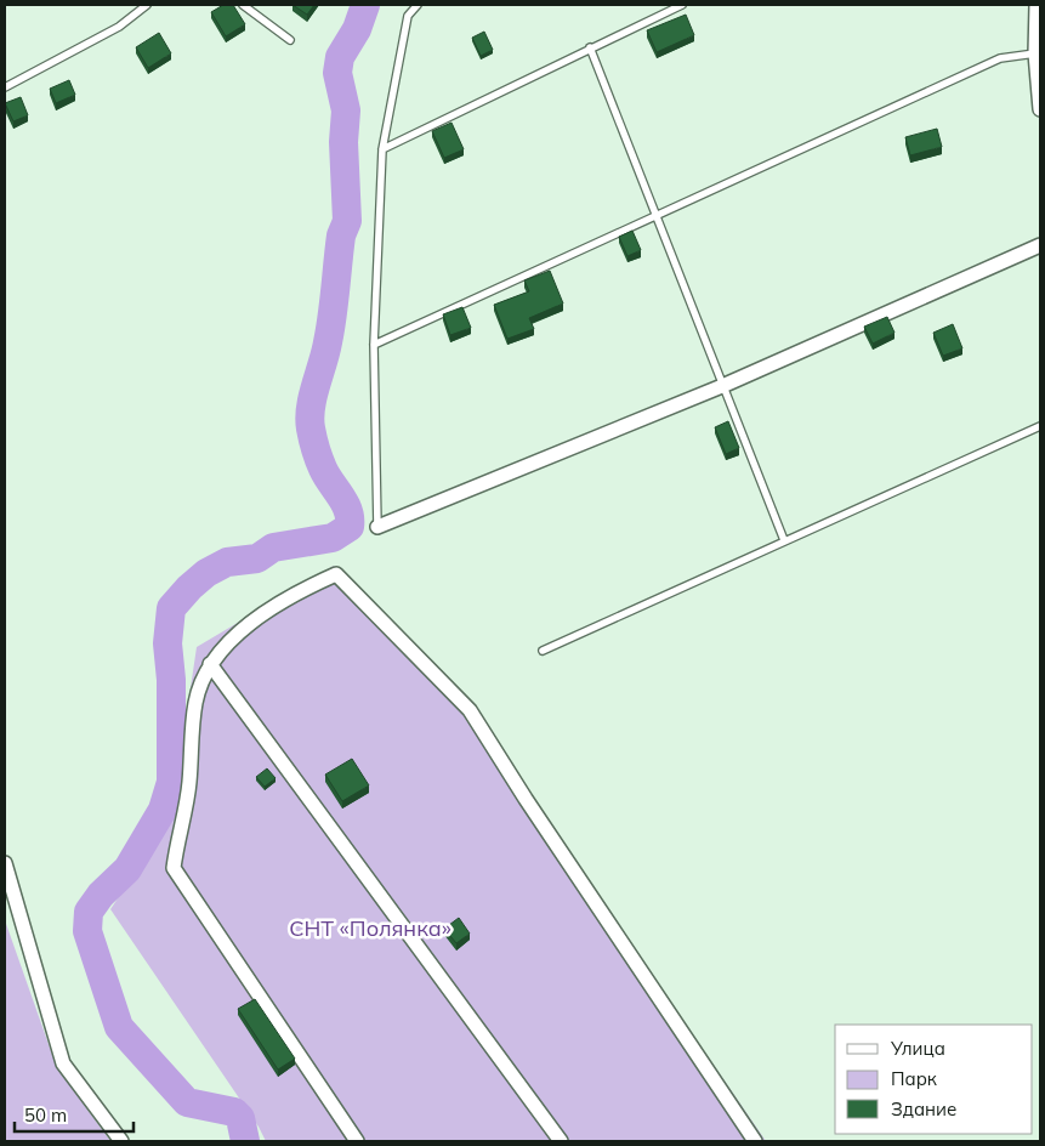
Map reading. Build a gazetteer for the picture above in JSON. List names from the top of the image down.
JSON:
{
  "parks": ["СНТ «Полянка»"],
  "legend": ["Улица", "Парк", "Здание"],
  "scale_bar": "50 m"
}
